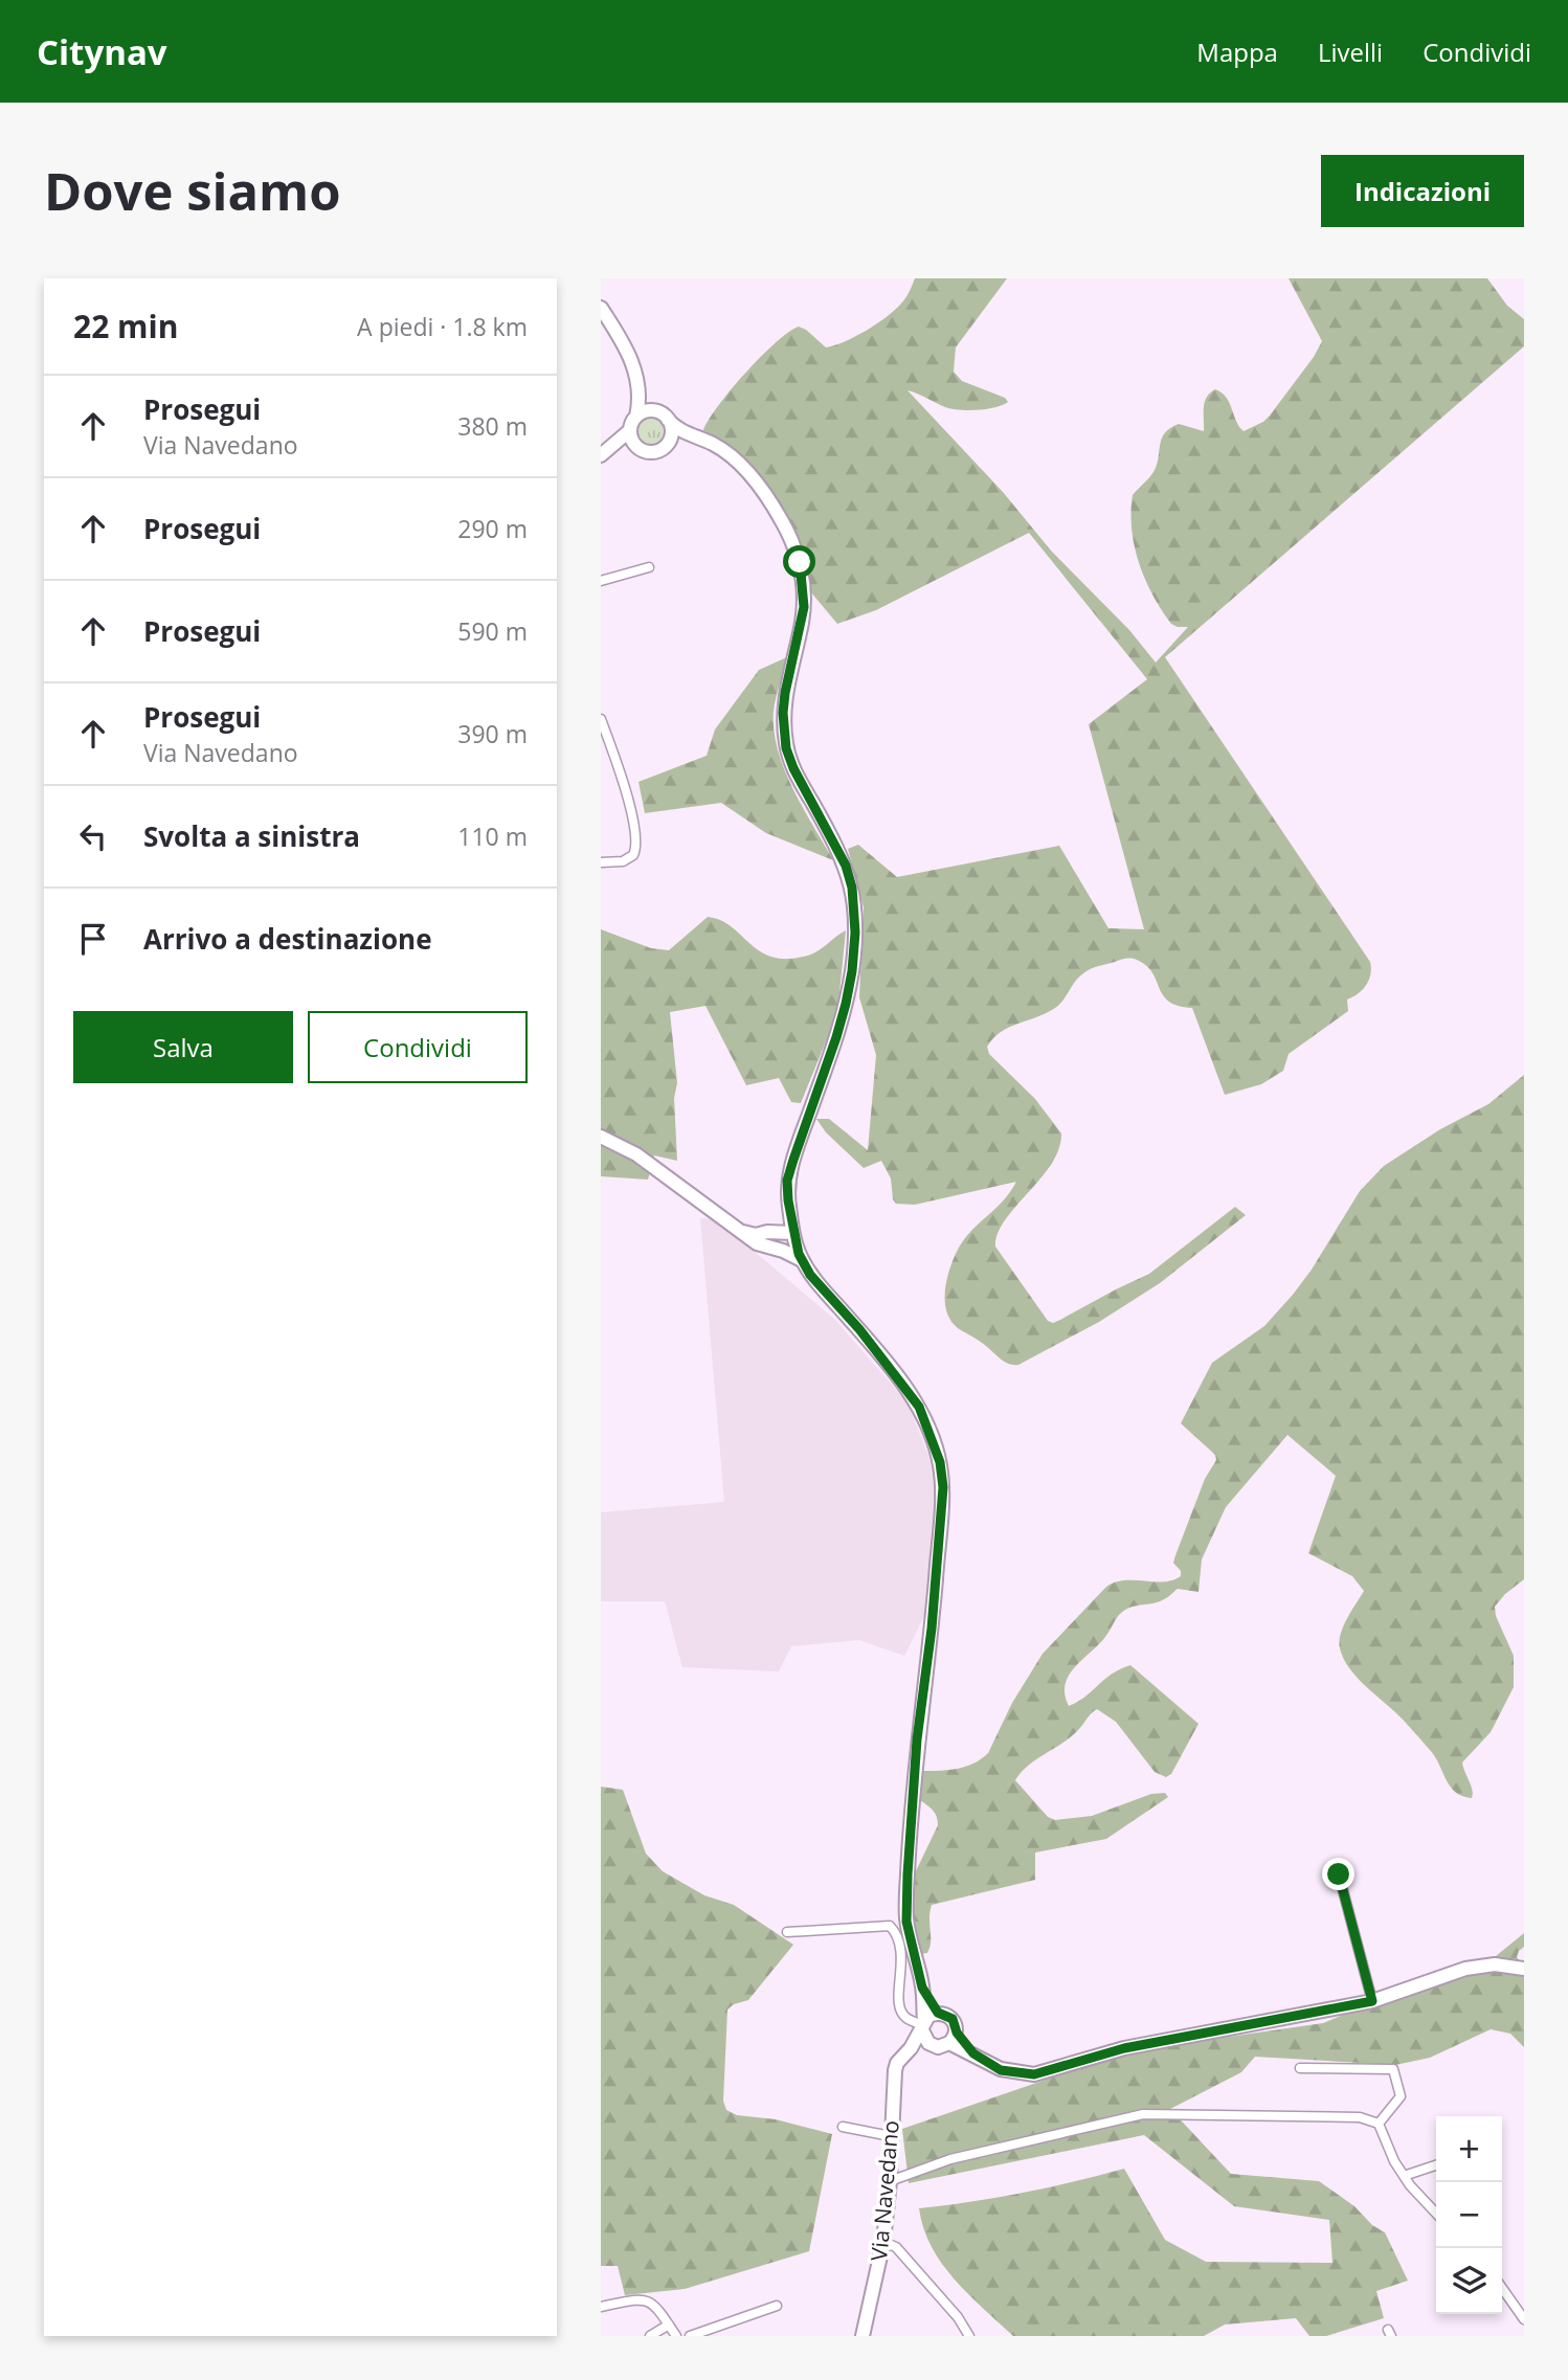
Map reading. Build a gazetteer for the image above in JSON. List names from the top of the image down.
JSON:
{
  "streets": {
    "street": ["Via Navedano"]
  },
  "page": {
    "header": "Citynav",
    "nav": ["Mappa", "Livelli", "Condividi"],
    "buttons": [
      "Indicazioni",
      ["Salva", "Condividi"]
    ],
    "title": "Dove siamo",
    "heading": ["22 min", "A piedi · 1.8 km"],
    "list": [
      ["Prosegui", "Via Navedano", "380 m"],
      ["Prosegui", "290 m"],
      ["Prosegui", "590 m"],
      ["Prosegui", "Via Navedano", "390 m"],
      ["Svolta a sinistra", "110 m"],
      "Arrivo a destinazione"
    ],
    "map_buttons": ["+", "−"]
  }
}
